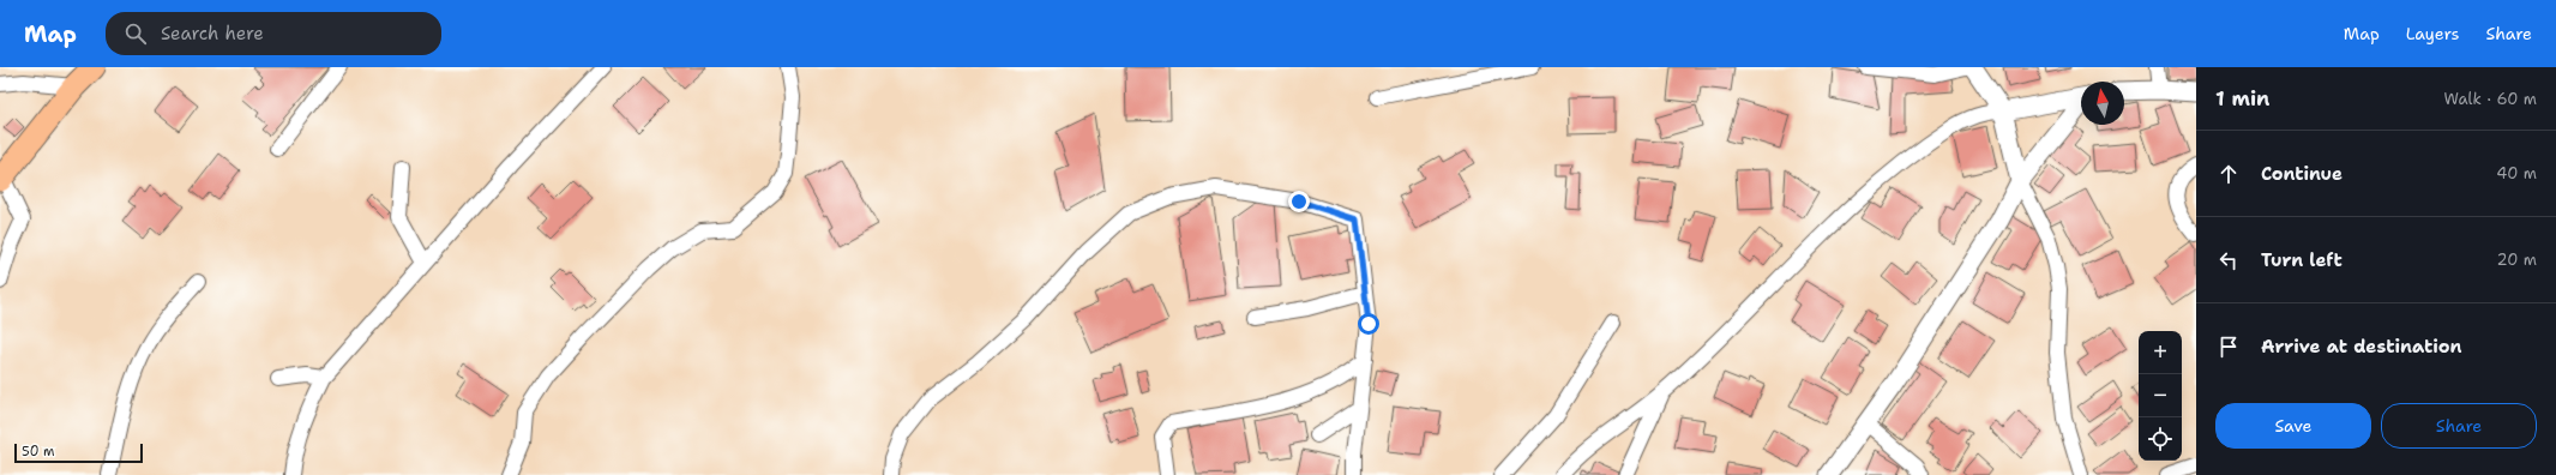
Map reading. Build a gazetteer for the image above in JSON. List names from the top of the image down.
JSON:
{
  "scale_bar": "50 m",
  "north": "top",
  "page": {
    "header": "Map",
    "search": "Search here",
    "nav": ["Map", "Layers", "Share"],
    "heading": ["1 min", "Walk · 60 m"],
    "list": [
      ["Continue", "40 m"],
      ["Turn left", "20 m"],
      "Arrive at destination"
    ],
    "map_buttons": ["+", "−"],
    "buttons": ["Save", "Share"],
    "scale": "50 m"
  }
}
